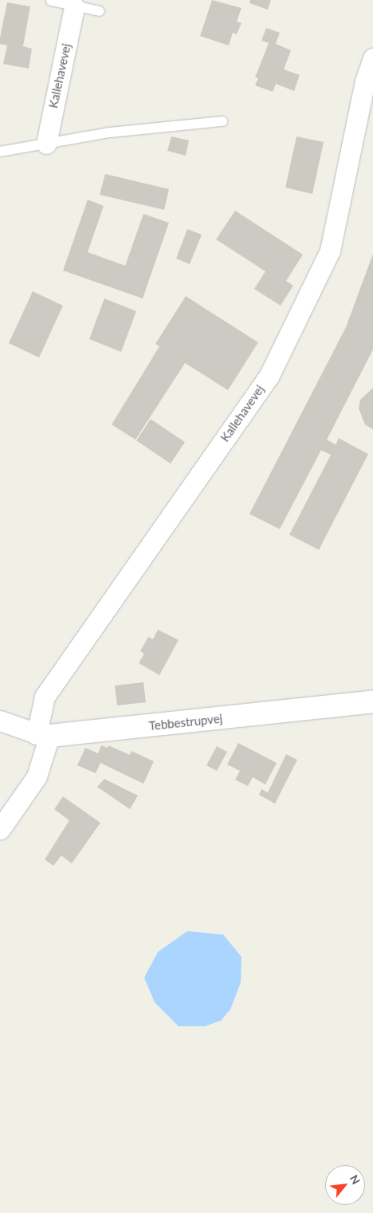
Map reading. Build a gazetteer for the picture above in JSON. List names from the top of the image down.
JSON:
{
  "streets": {
    "street": ["Kallehavevej", "Tebbestrupvej"]
  },
  "crossings": [
    ["Kallehavevej", "Tebbestrupvej"]
  ],
  "north": "top right"
}
